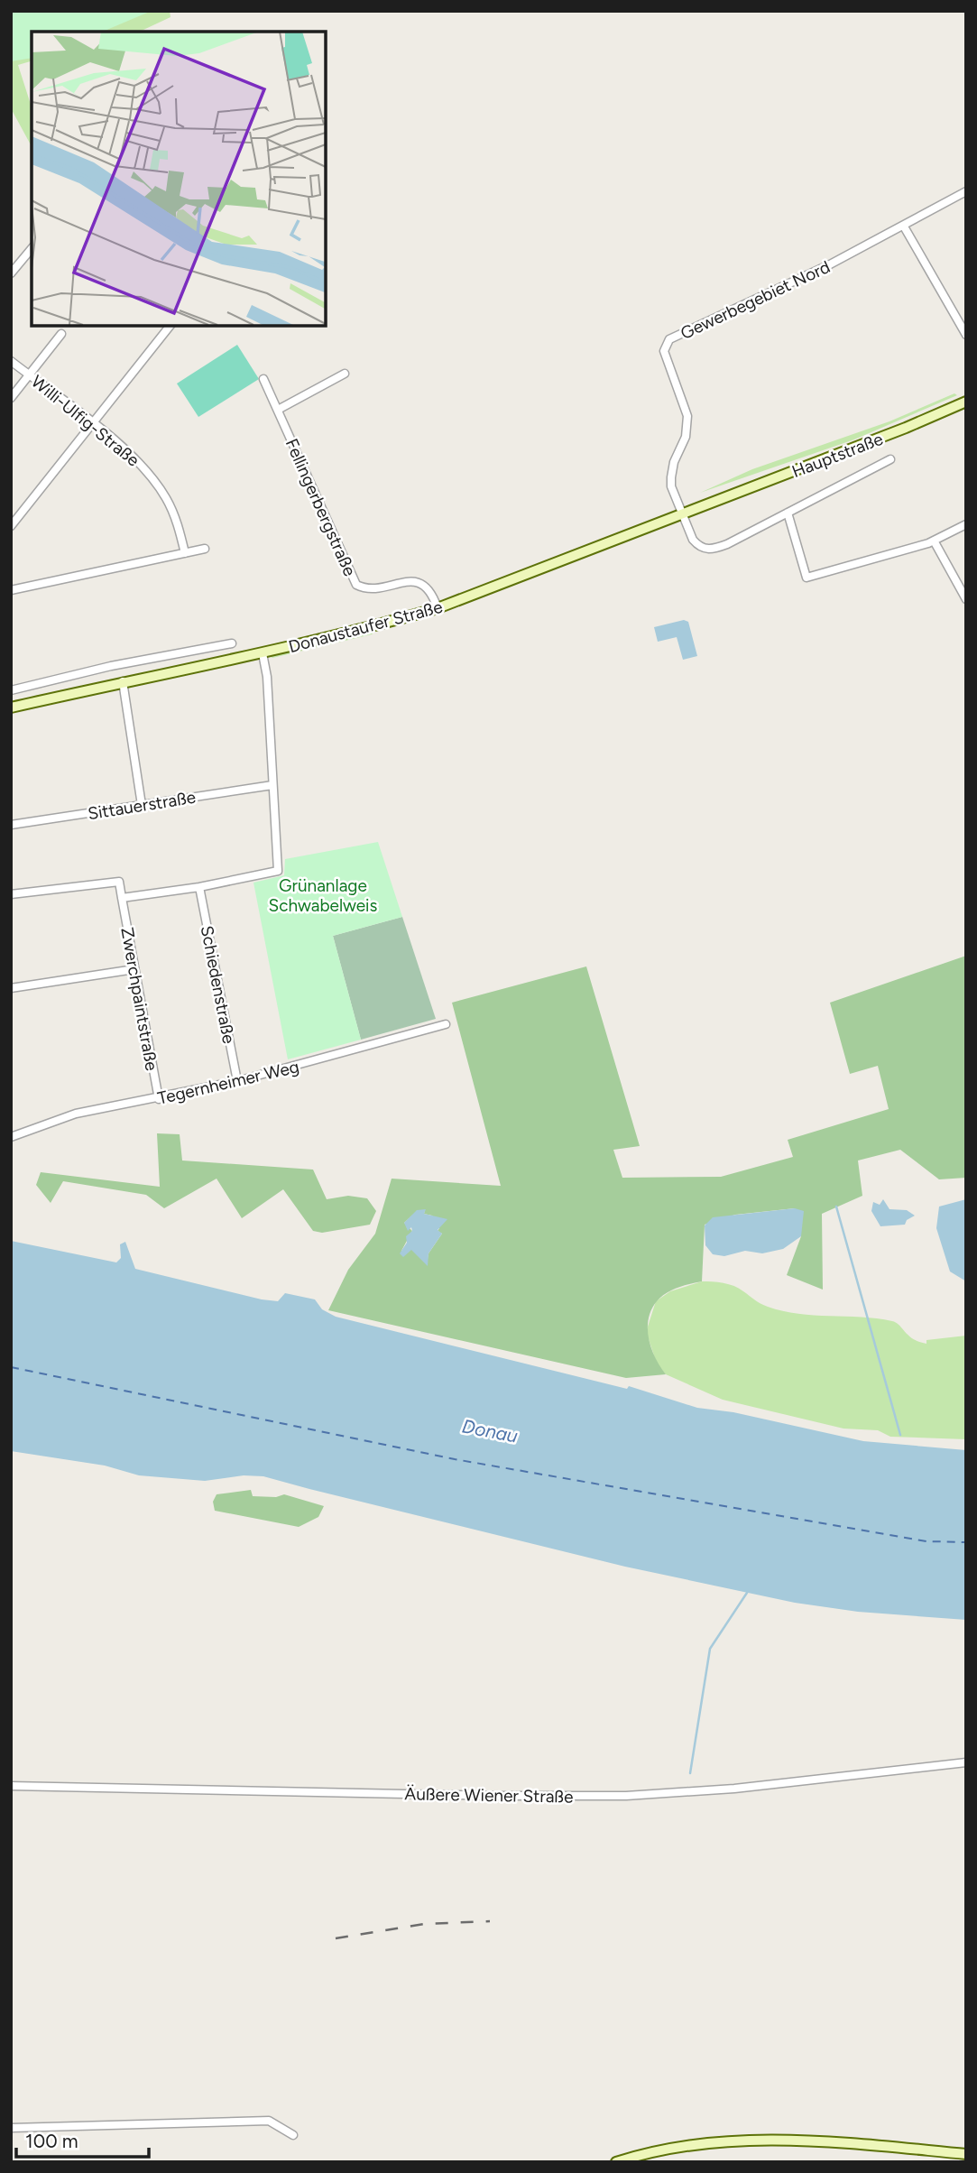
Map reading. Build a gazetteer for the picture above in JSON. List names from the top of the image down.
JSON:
{
  "streets": {
    "main road": ["Hauptstraße", "Donaustaufer Straße"],
    "street": [
      "Gewerbegebiet Nord",
      "Willi-Ulfig-Straße",
      "Fellingerbergstraße",
      "Sittauerstraße",
      "Schiedenstraße",
      "Zwerchpaintstraße",
      "Tegernheimer Weg",
      "Äußere Wiener Straße"
    ]
  },
  "crossings": [
    ["Gewerbegebiet Nord", "Donaustaufer Straße"],
    ["Hauptstraße", "Donaustaufer Straße"],
    ["Fellingerbergstraße", "Donaustaufer Straße"],
    ["Schiedenstraße", "Tegernheimer Weg"],
    ["Zwerchpaintstraße", "Tegernheimer Weg"]
  ],
  "water": ["Donau"],
  "parks": ["Grünanlage Schwabelweis"],
  "scale_bar": "100 m"
}
